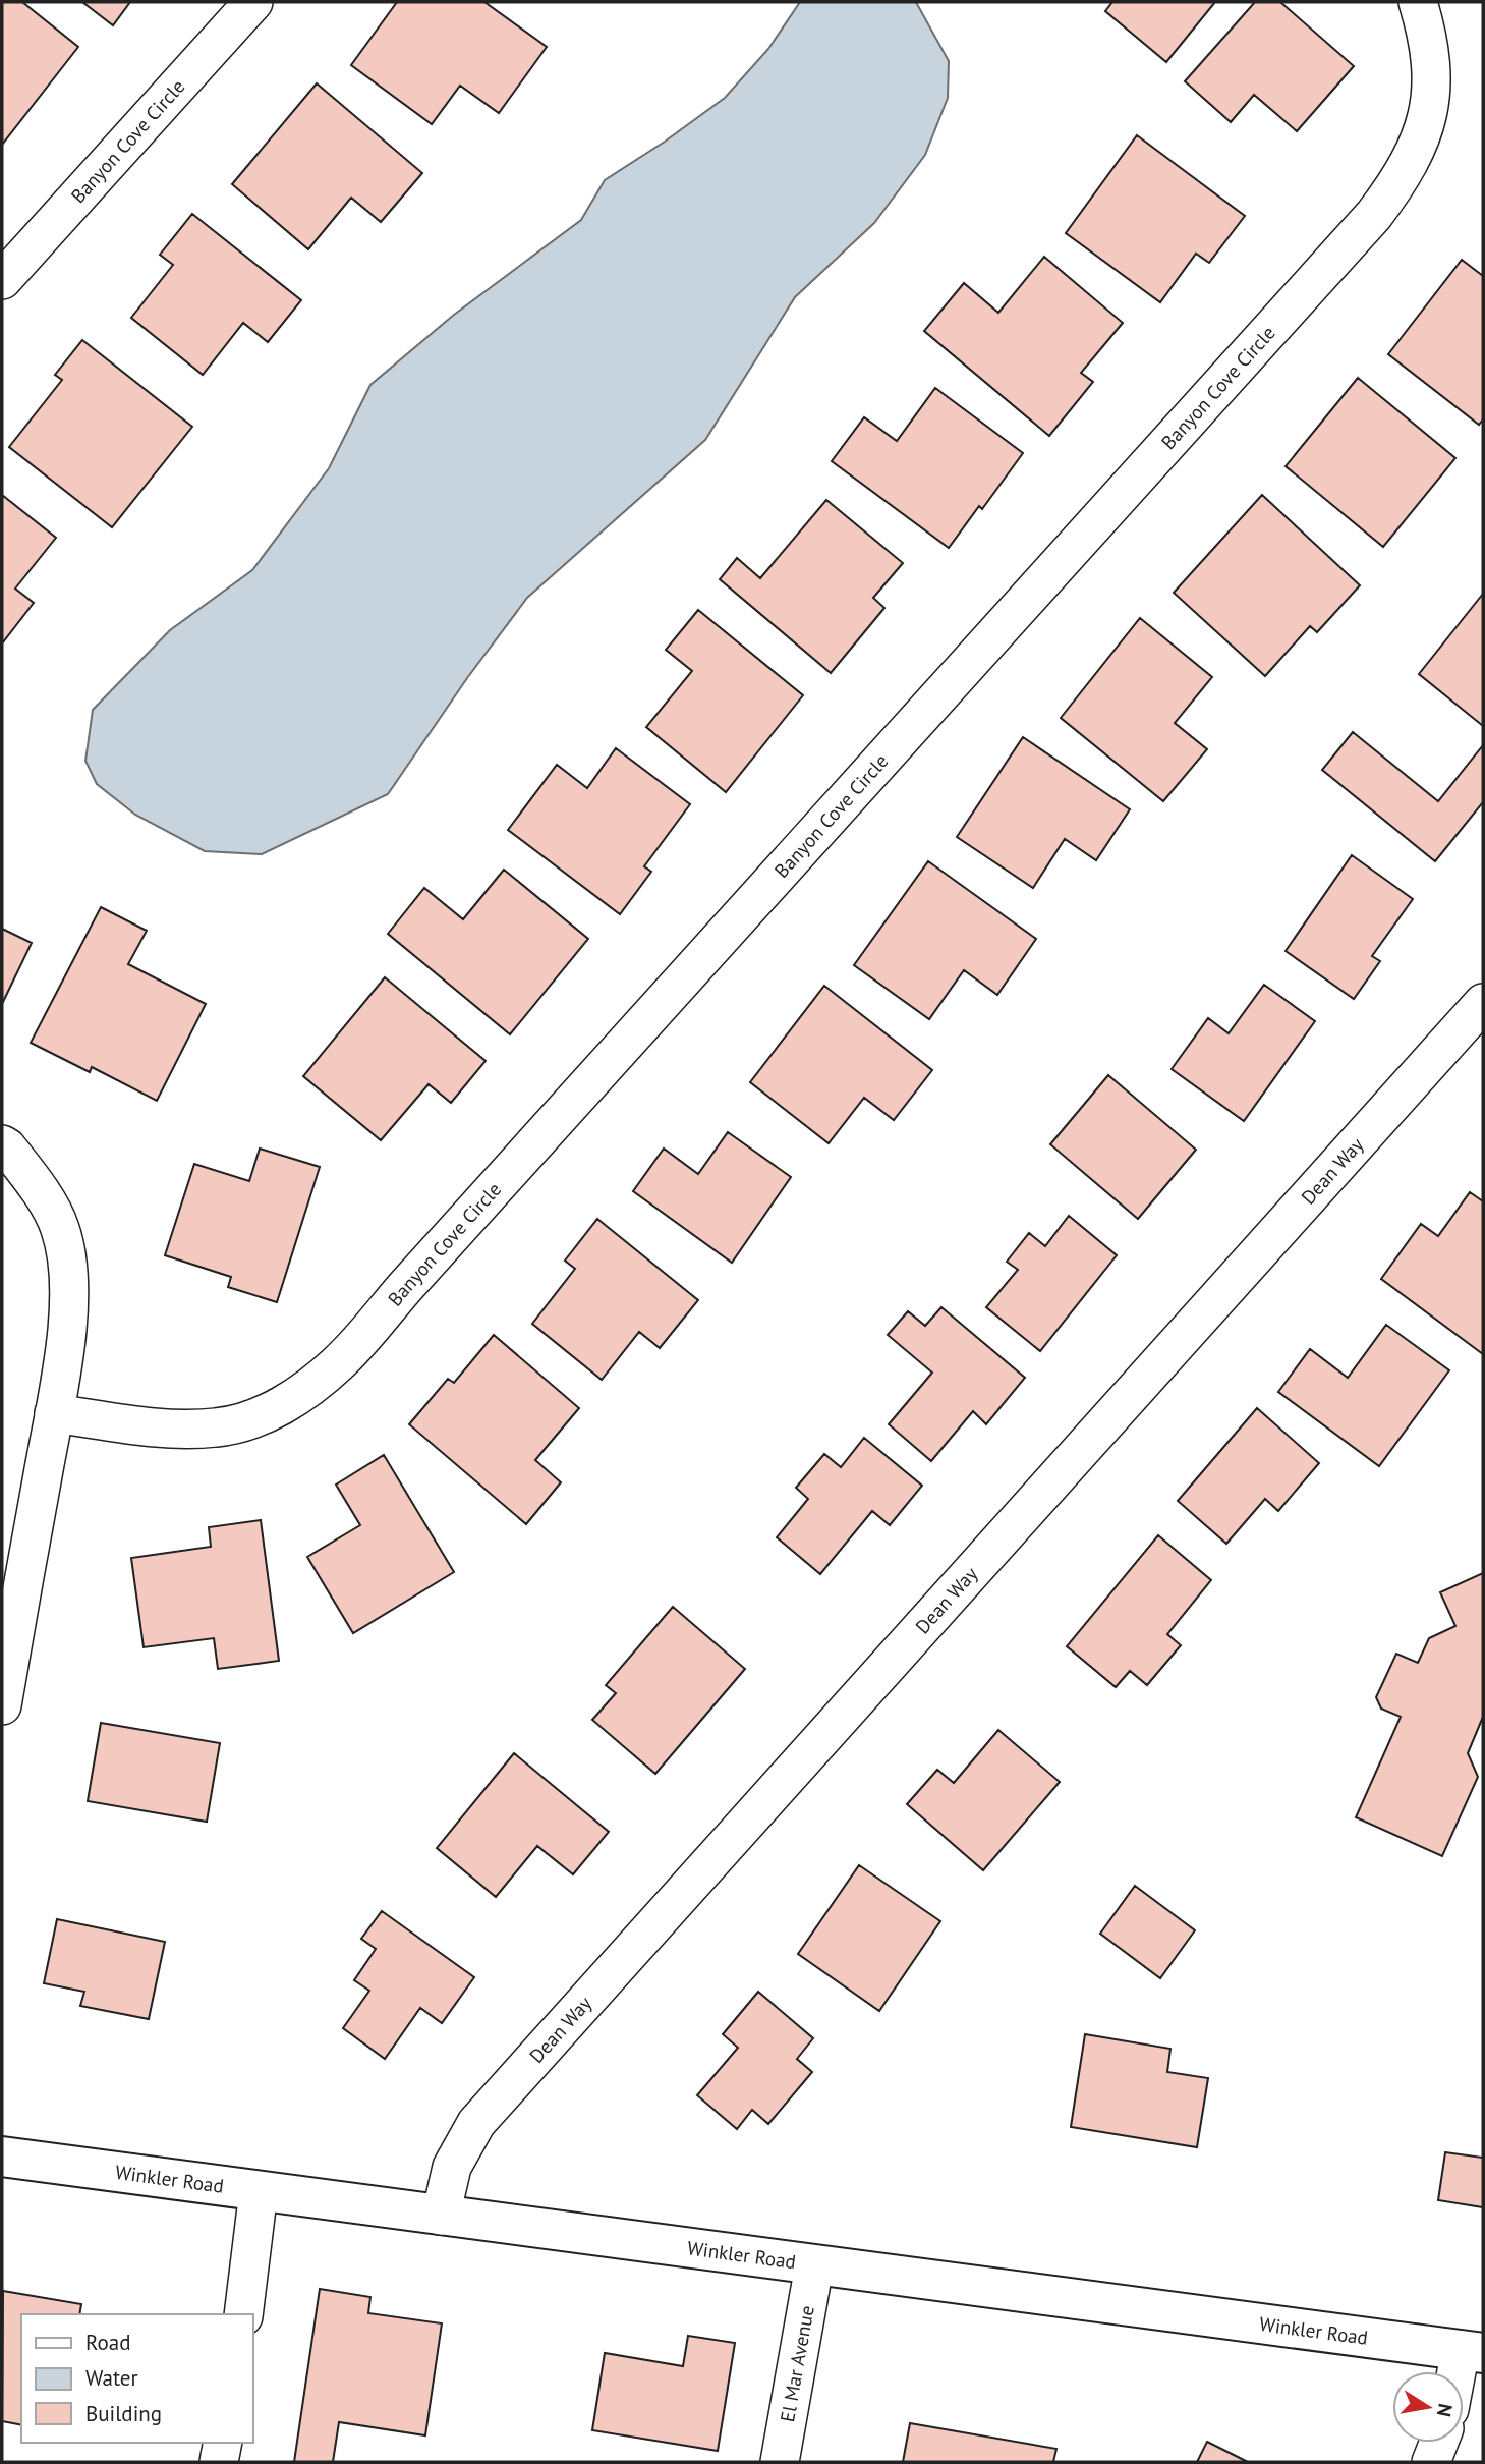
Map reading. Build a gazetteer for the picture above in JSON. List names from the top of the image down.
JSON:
{
  "streets": {
    "street": [
      "Banyon Cove Circle",
      "Dean Way",
      "Winkler Road",
      "El Mar Avenue"
    ]
  },
  "crossings": [
    ["Dean Way", "Winkler Road"],
    ["Winkler Road", "El Mar Avenue"]
  ],
  "legend": ["Road", "Water", "Building"],
  "north": "right"
}
